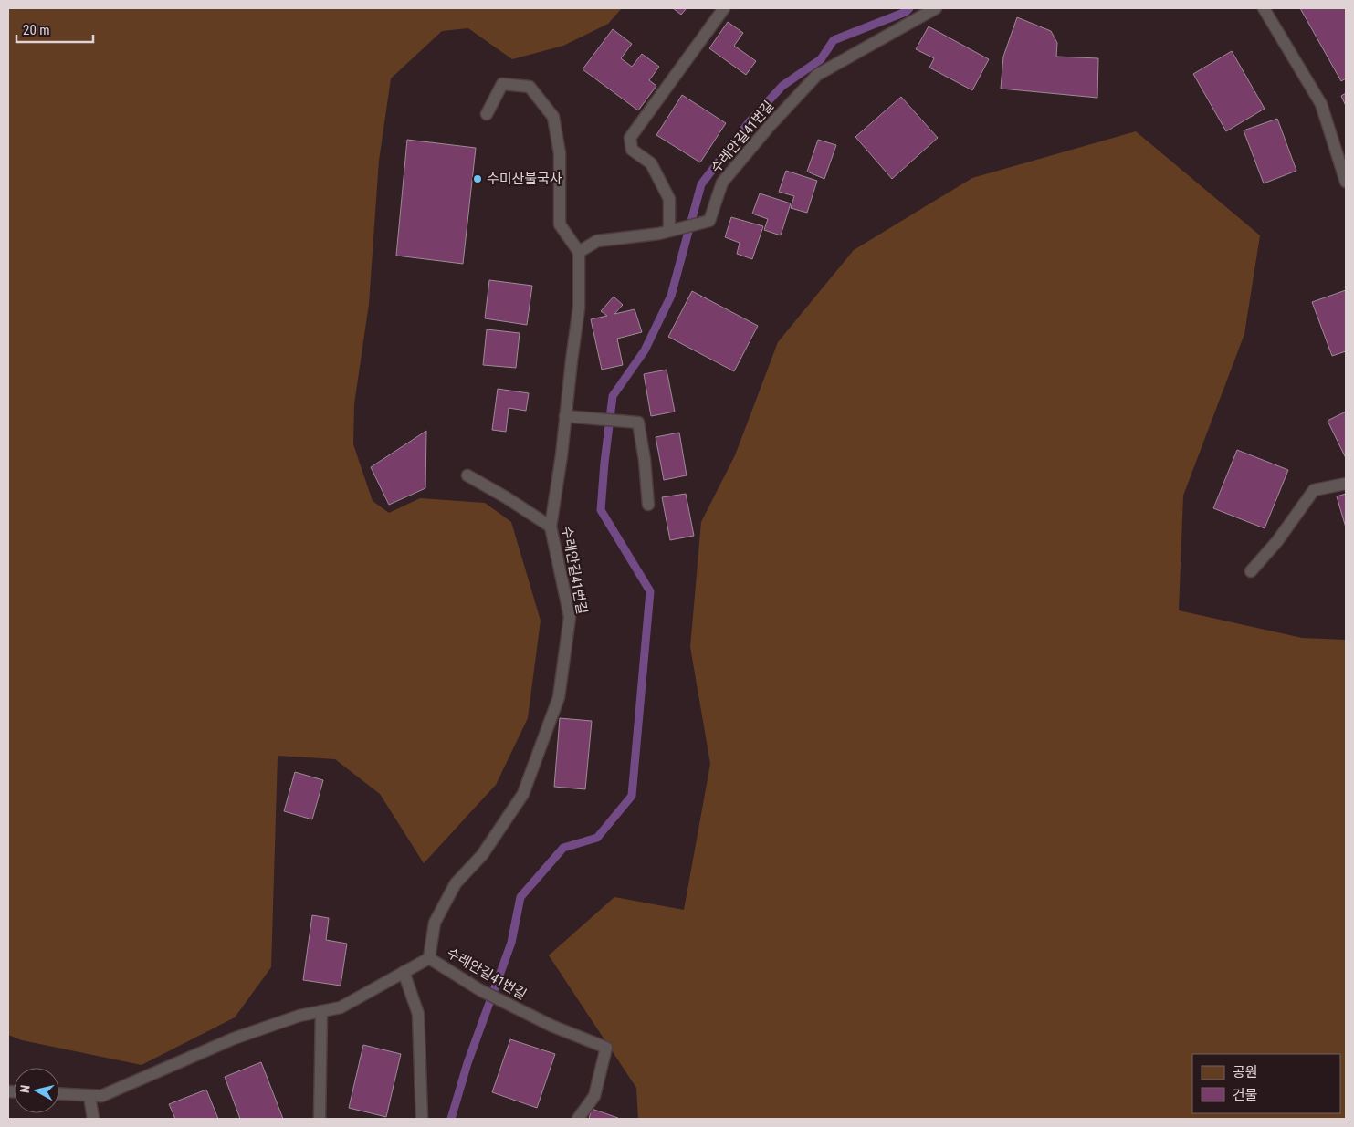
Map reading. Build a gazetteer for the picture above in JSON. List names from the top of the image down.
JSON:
{
  "streets": {
    "lane": ["수레안길41번길"]
  },
  "places": ["수미산불국사"],
  "legend": ["공원", "건물"],
  "scale_bar": "20 m",
  "north": "left"
}
